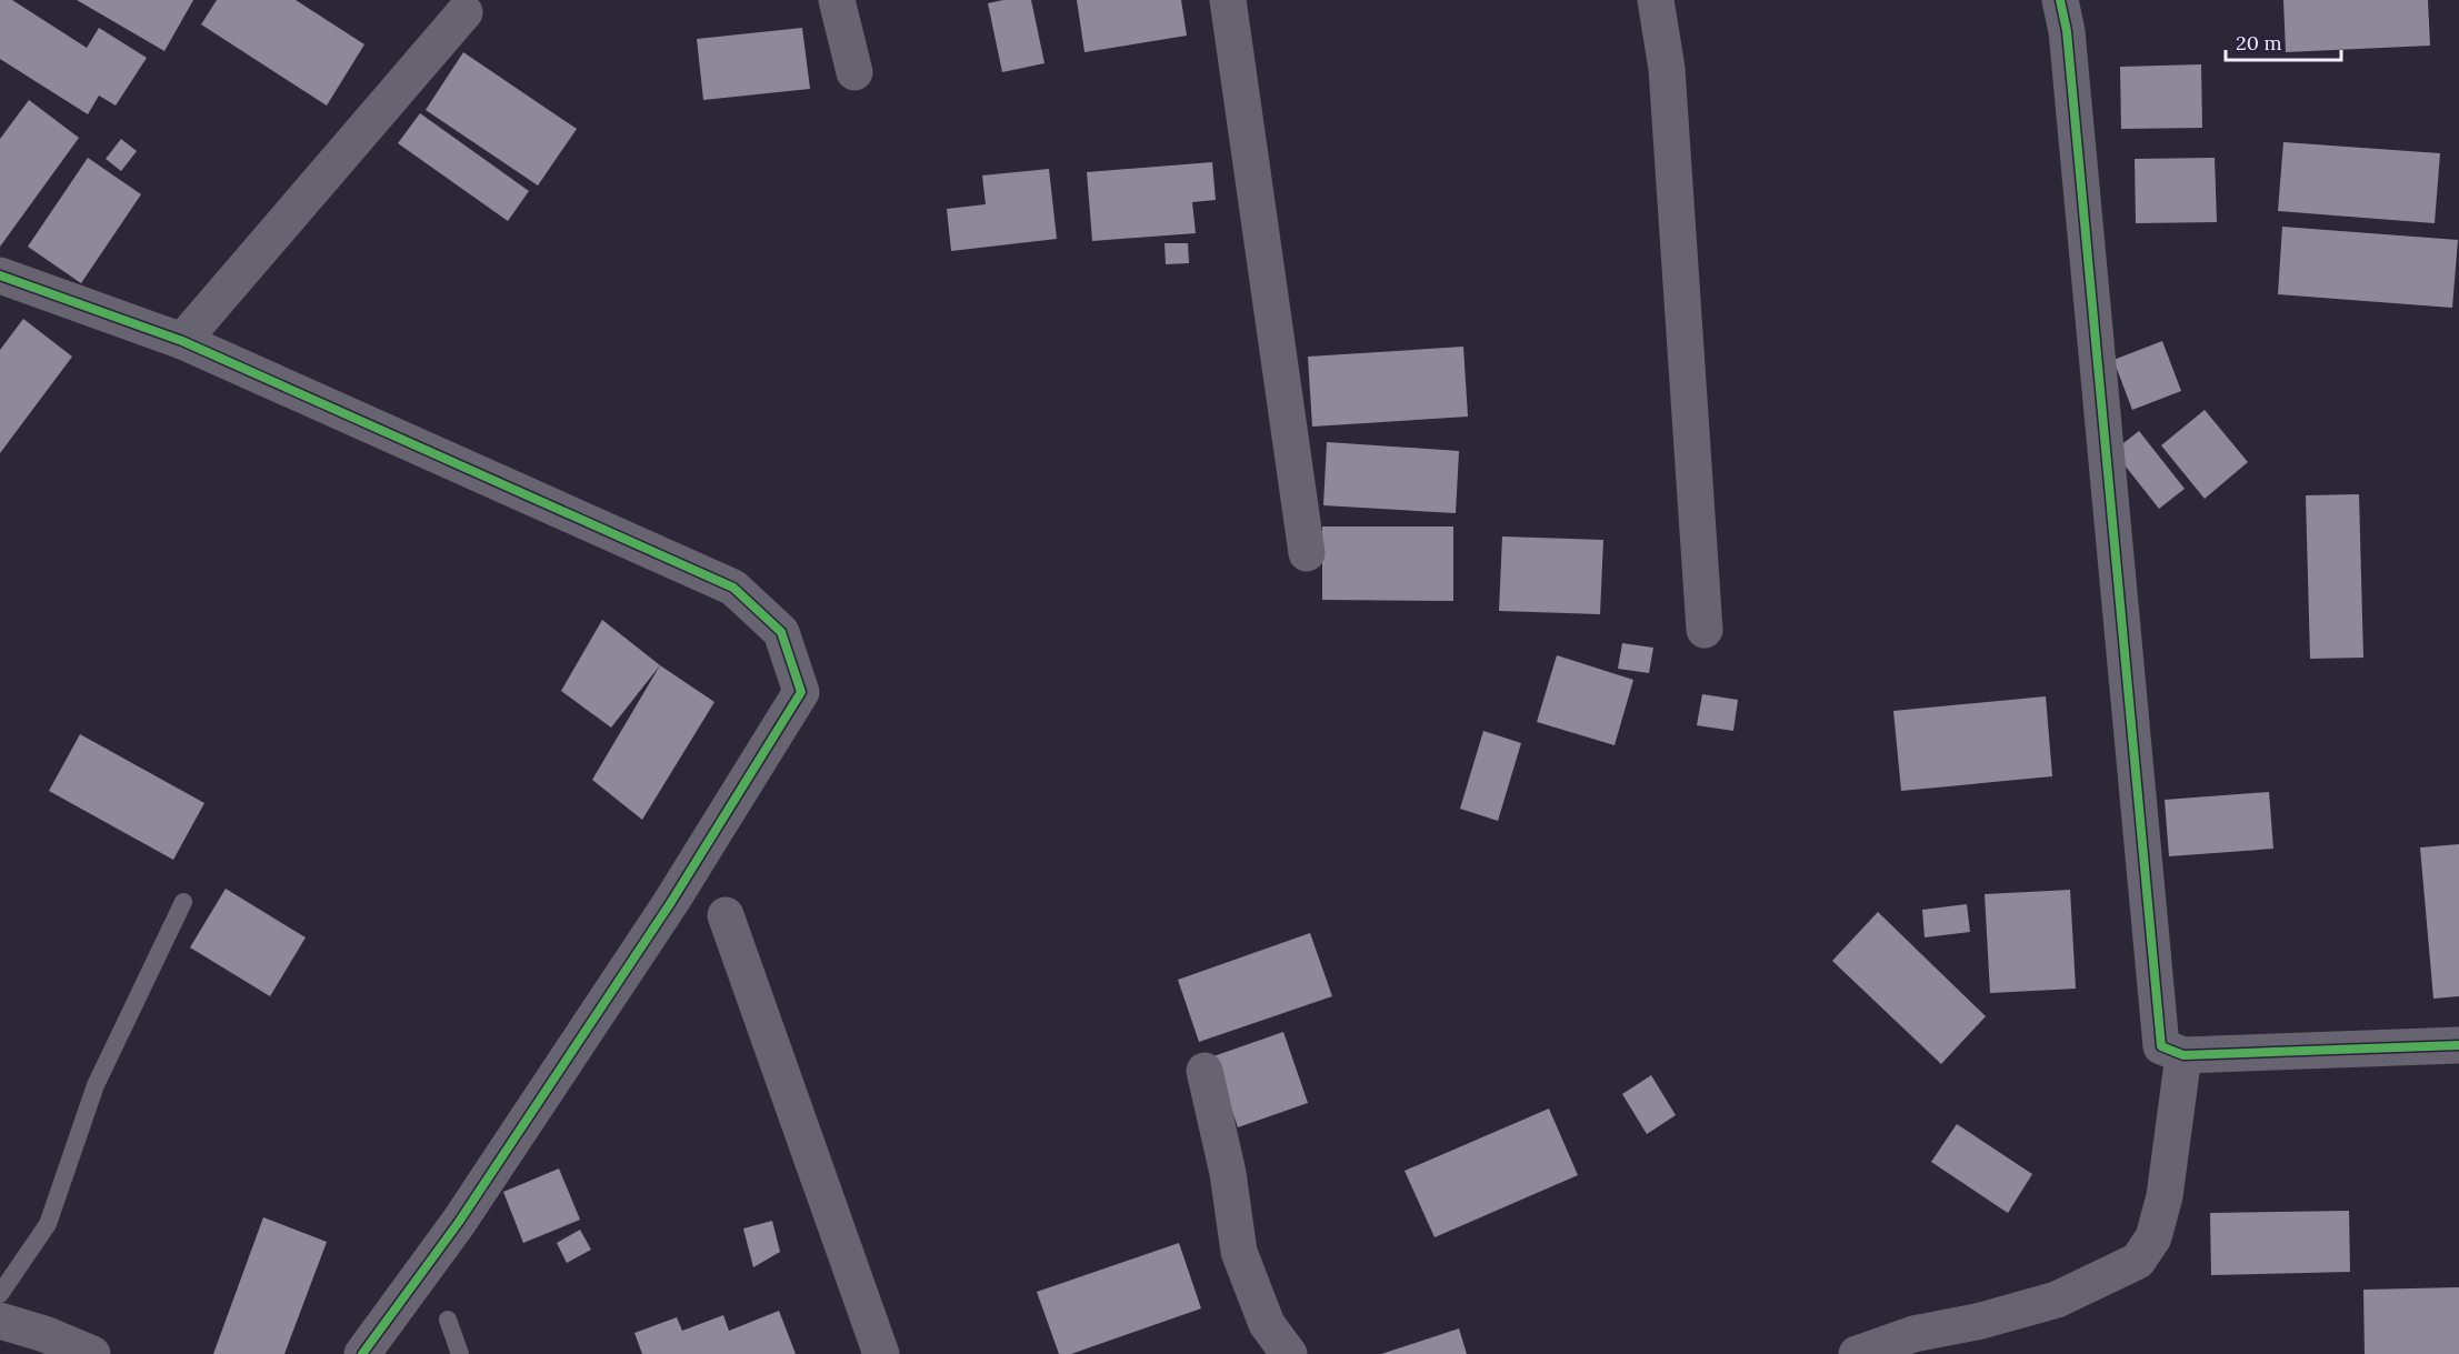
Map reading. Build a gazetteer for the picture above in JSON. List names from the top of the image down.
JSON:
{
  "scale_bar": "20 m"
}
